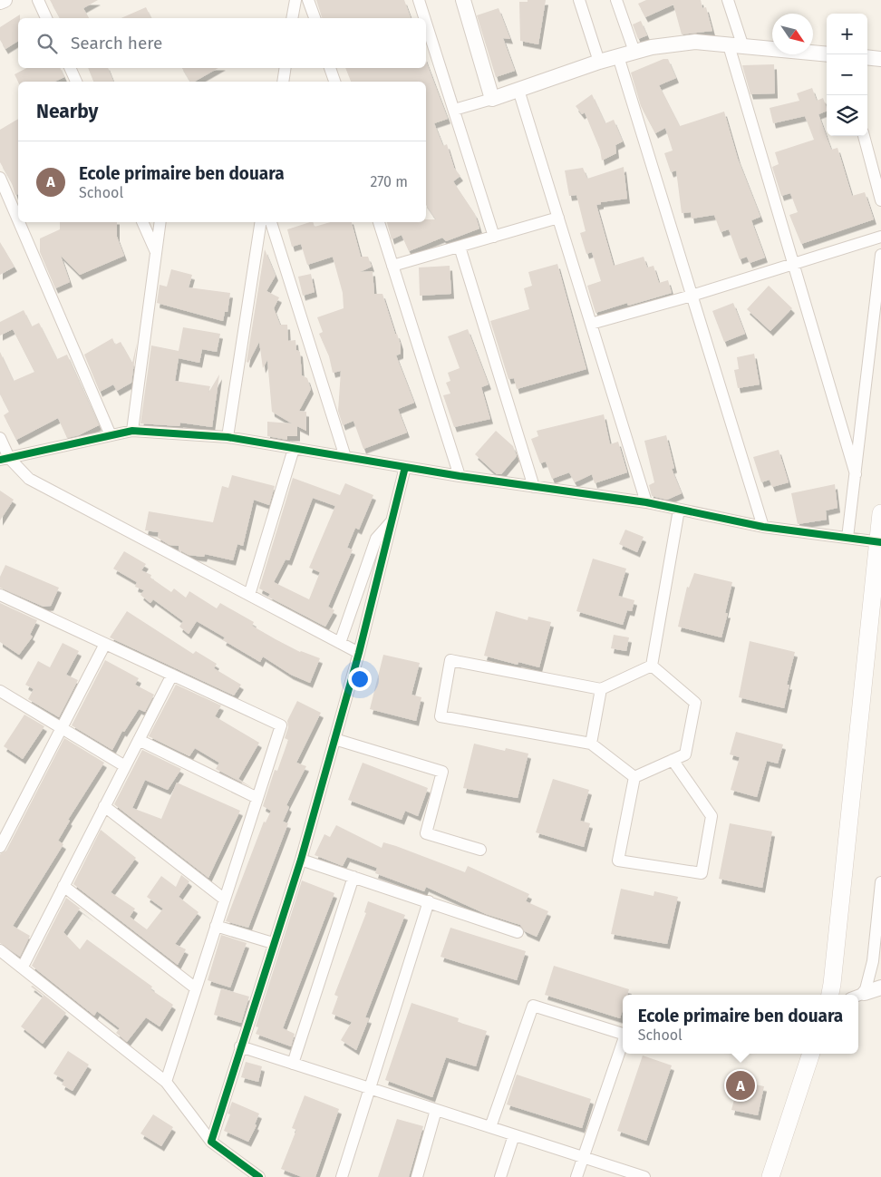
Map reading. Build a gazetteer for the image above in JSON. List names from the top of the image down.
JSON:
{
  "north": "bottom right",
  "page": {
    "map_buttons": ["+", "−"],
    "search": "Search here",
    "heading": "Nearby",
    "list": [
      {
        "mark": "A",
        "name": "Ecole primaire ben douara",
        "note": "School",
        "value": "270 m"
      }
    ],
    "popup": ["Ecole primaire ben douara", "School"],
    "pins": "A"
  }
}
